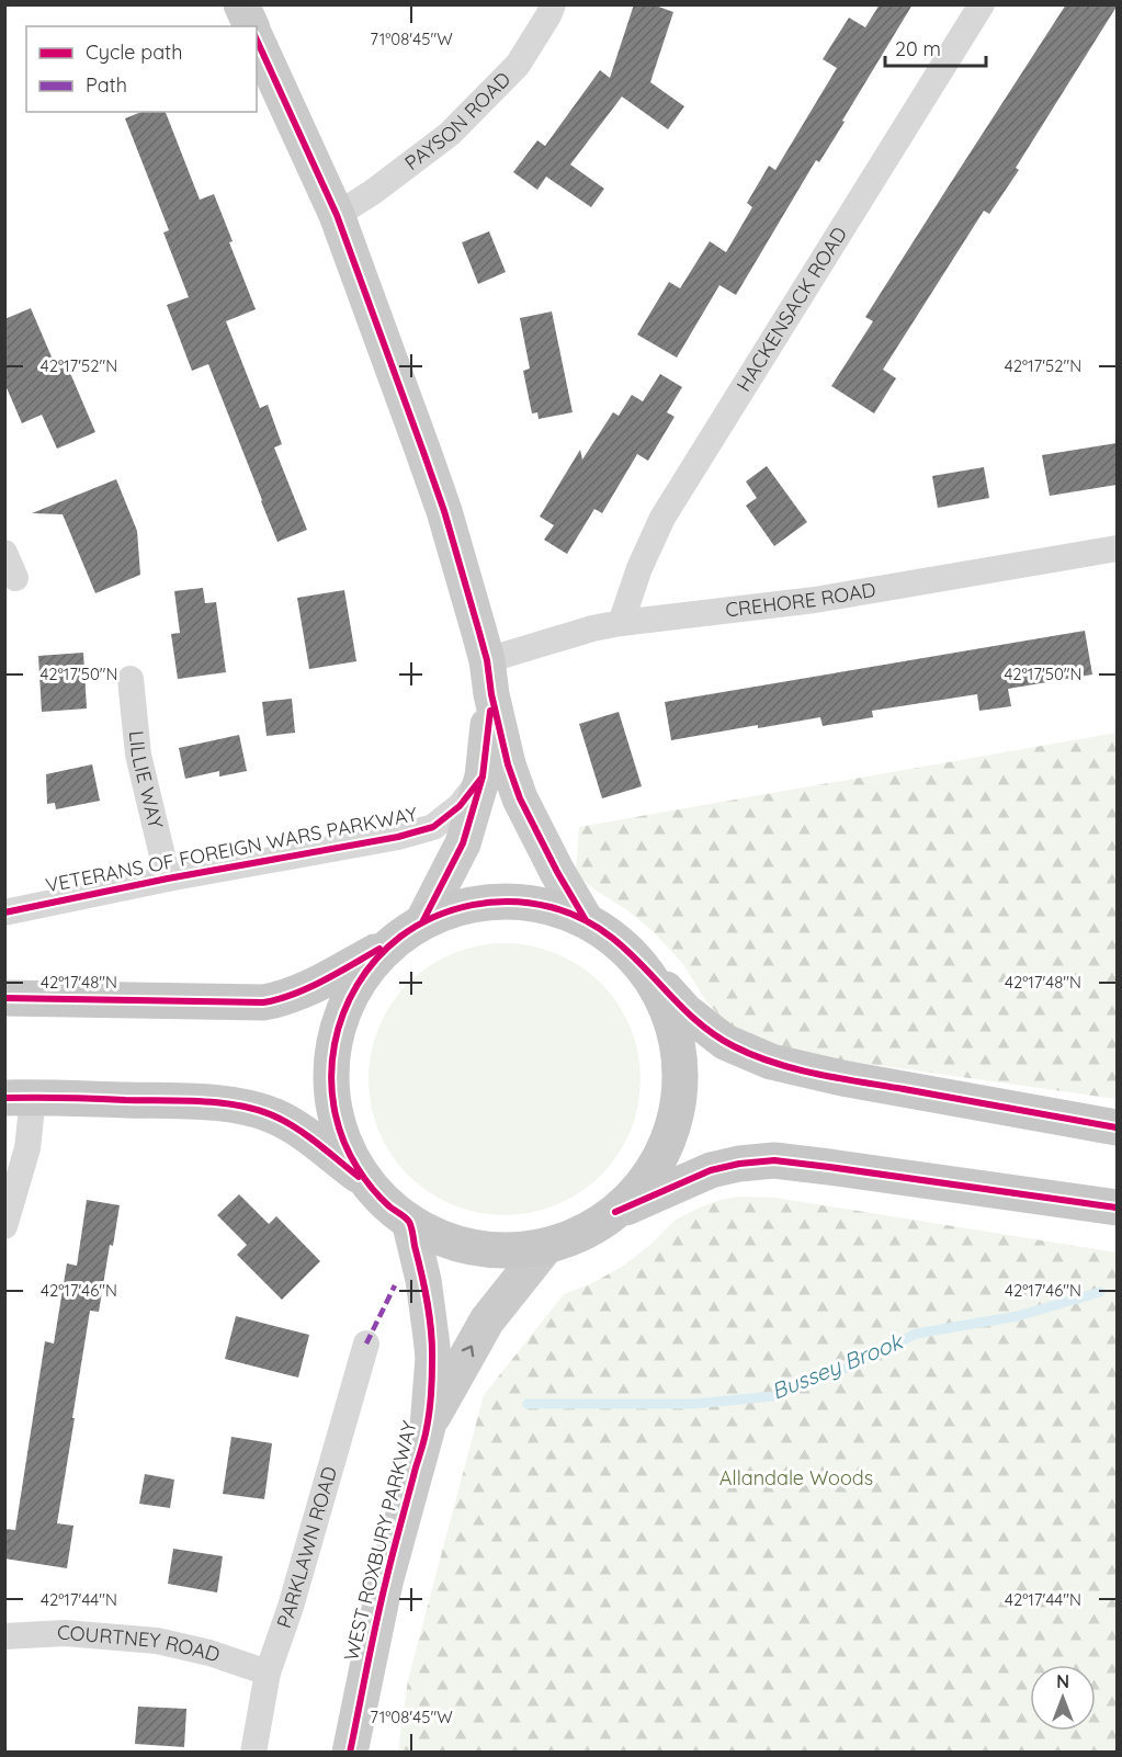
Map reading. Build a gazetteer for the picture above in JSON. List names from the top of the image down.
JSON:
{
  "streets": {
    "main road": ["WEST ROXBURY PARKWAY"],
    "street": [
      "PAYSON ROAD",
      "HACKENSACK ROAD",
      "CREHORE ROAD",
      "LILLIE WAY",
      "VETERANS OF FOREIGN WARS PARKWAY",
      "PARKLAWN ROAD",
      "COURTNEY ROAD"
    ]
  },
  "crossings": [
    ["HACKENSACK ROAD", "CREHORE ROAD"],
    ["LILLIE WAY", "VETERANS OF FOREIGN WARS PARKWAY"],
    ["PARKLAWN ROAD", "COURTNEY ROAD"]
  ],
  "water": ["Bussey Brook"],
  "parks": ["Allandale Woods"],
  "legend": ["Cycle path", "Path"],
  "scale_bar": "20 m",
  "north": "top",
  "coordinates": [
    "71°08'45\"W",
    "42°17'52\"N",
    "42°17'50\"N",
    "42°17'48\"N",
    "42°17'46\"N",
    "42°17'44\"N"
  ]
}
